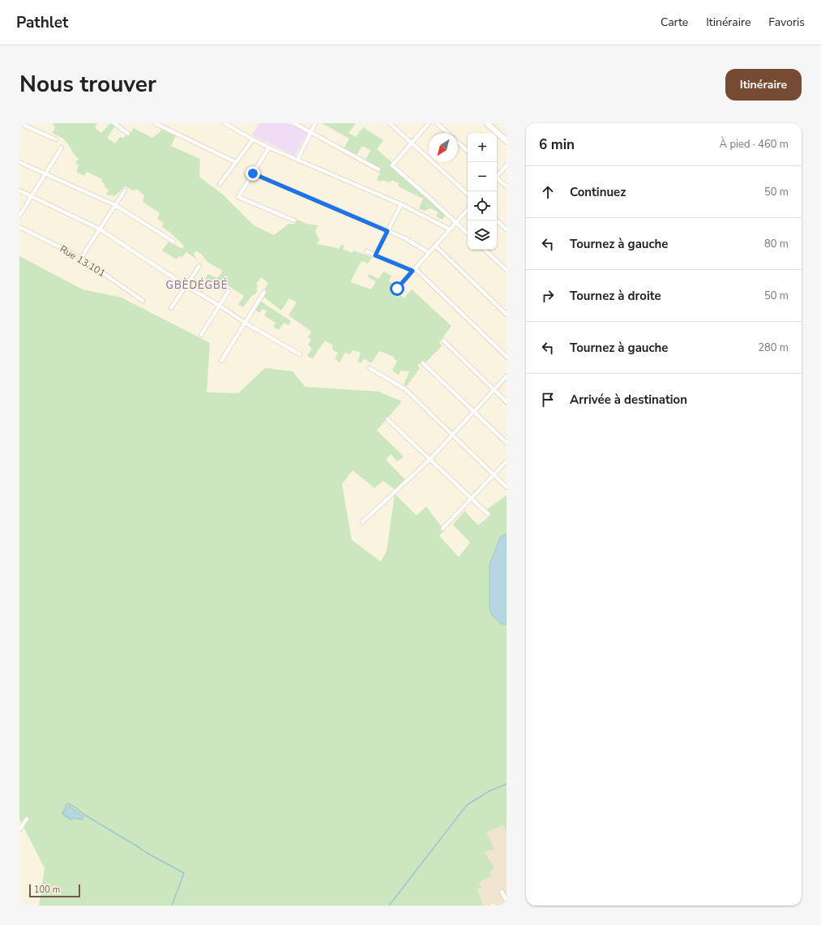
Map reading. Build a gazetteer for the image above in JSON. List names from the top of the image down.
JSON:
{
  "streets": {
    "street": ["Rue 13.101"]
  },
  "districts": ["GBÈDÉGBÉ"],
  "scale_bar": "100 m",
  "north": "bottom left",
  "page": {
    "header": "Pathlet",
    "nav": ["Carte", "Itinéraire", "Favoris"],
    "title": "Nous trouver",
    "buttons": "Itinéraire",
    "heading": ["6 min", "À pied · 460 m"],
    "map_buttons": ["+", "−"],
    "list": [
      ["Continuez", "50 m"],
      ["Tournez à gauche", "80 m"],
      ["Tournez à droite", "50 m"],
      ["Tournez à gauche", "280 m"],
      "Arrivée à destination"
    ],
    "scale": "100 m"
  }
}
